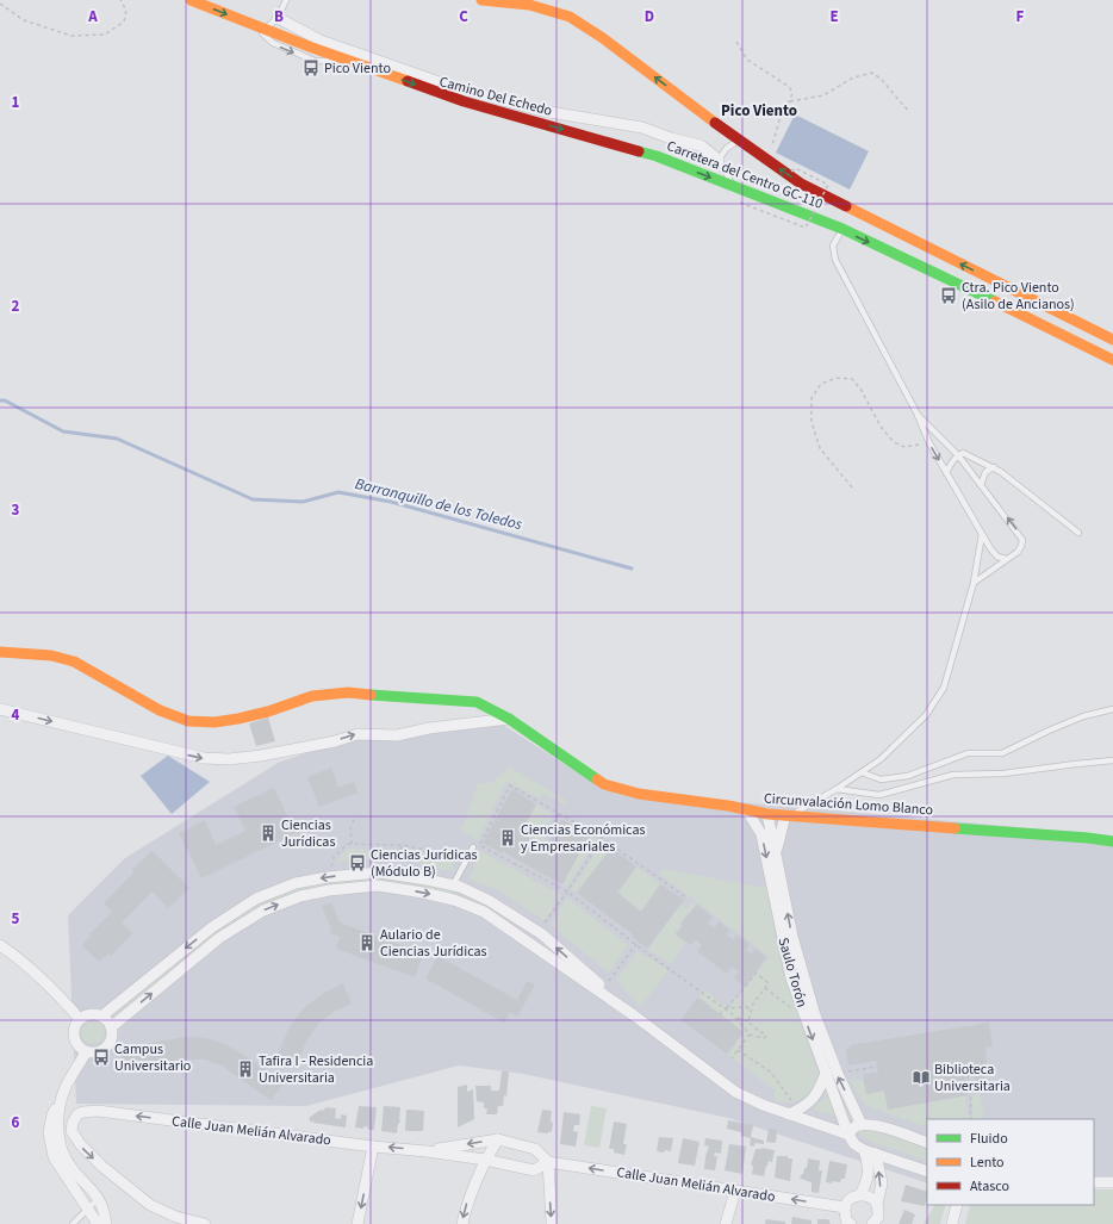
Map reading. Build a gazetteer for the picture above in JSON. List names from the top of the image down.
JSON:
{
  "streets": {
    "main road": ["Carretera del Centro GC-110", "Circunvalación Lomo Blanco"],
    "street": ["Camino Del Echedo", "Saulo Torón", "Calle Juan Melián Alvarado"]
  },
  "crossings": [
    ["Circunvalación Lomo Blanco", "Saulo Torón"]
  ],
  "districts": ["Pico Viento"],
  "water": ["Barranquillo de los Toledos"],
  "places": {
    "bus stop": [
      "Pico Viento",
      "Ctra. Pico Viento (Asilo de Ancianos)",
      "Ciencias Jurídicas (Módulo B)",
      "Campus Universitario"
    ],
    "building": [
      "Ciencias Jurídicas",
      "Ciencias Económicas y Empresariales",
      "Aulario de Ciencias Jurídicas",
      "Tafira I - Residencia Universitaria"
    ],
    "library": ["Biblioteca Universitaria"]
  },
  "legend": ["Fluido", "Lento", "Atasco"],
  "grid": {
    "columns": [
      "A",
      "B",
      "C",
      "D",
      "E",
      "F"
    ],
    "rows": [
      "1",
      "2",
      "3",
      "4",
      "5",
      "6"
    ]
  }
}
